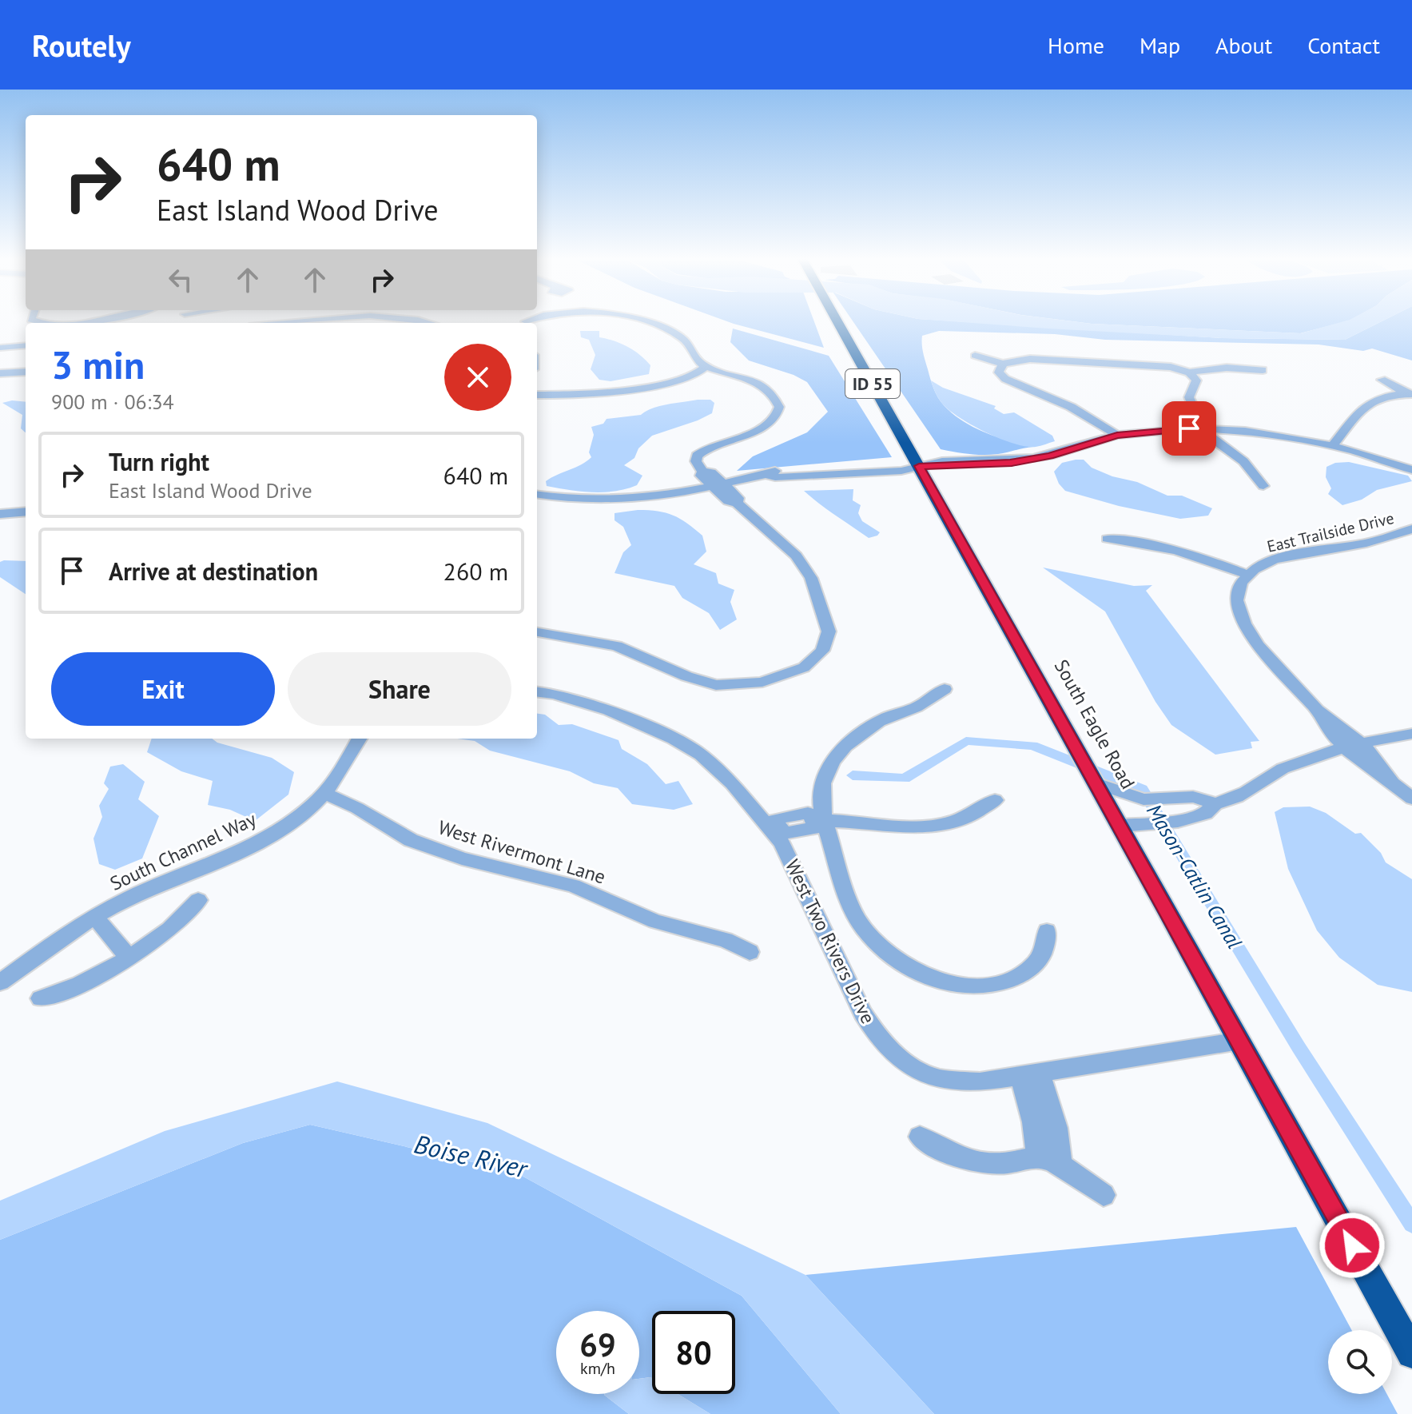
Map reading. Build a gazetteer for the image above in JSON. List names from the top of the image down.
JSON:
{
  "streets": {
    "highway": ["ID 55", "South Eagle Road"],
    "street": [
      "East Trailside Drive",
      "South Channel Way",
      "West Rivermont Lane",
      "West Two Rivers Drive"
    ]
  },
  "crossings": [
    ["South Eagle Road", "West Two Rivers Drive"],
    ["South Channel Way", "West Rivermont Lane"]
  ],
  "water": ["Mason-Catlin Canal", "Boise River"],
  "page": {
    "header": "Routely",
    "nav": [
      "Home",
      "Map",
      "About",
      "Contact"
    ],
    "turn": ["640 m", "East Island Wood Drive"],
    "heading": ["3 min", "900 m · 06:34"],
    "list": [
      {
        "name": "Turn right",
        "note": "East Island Wood Drive",
        "value": "640 m"
      },
      {
        "name": "Arrive at destination",
        "value": "260 m"
      }
    ],
    "buttons": ["Exit", "Share"],
    "speed": "69 km/h",
    "limit": "80"
  }
}
